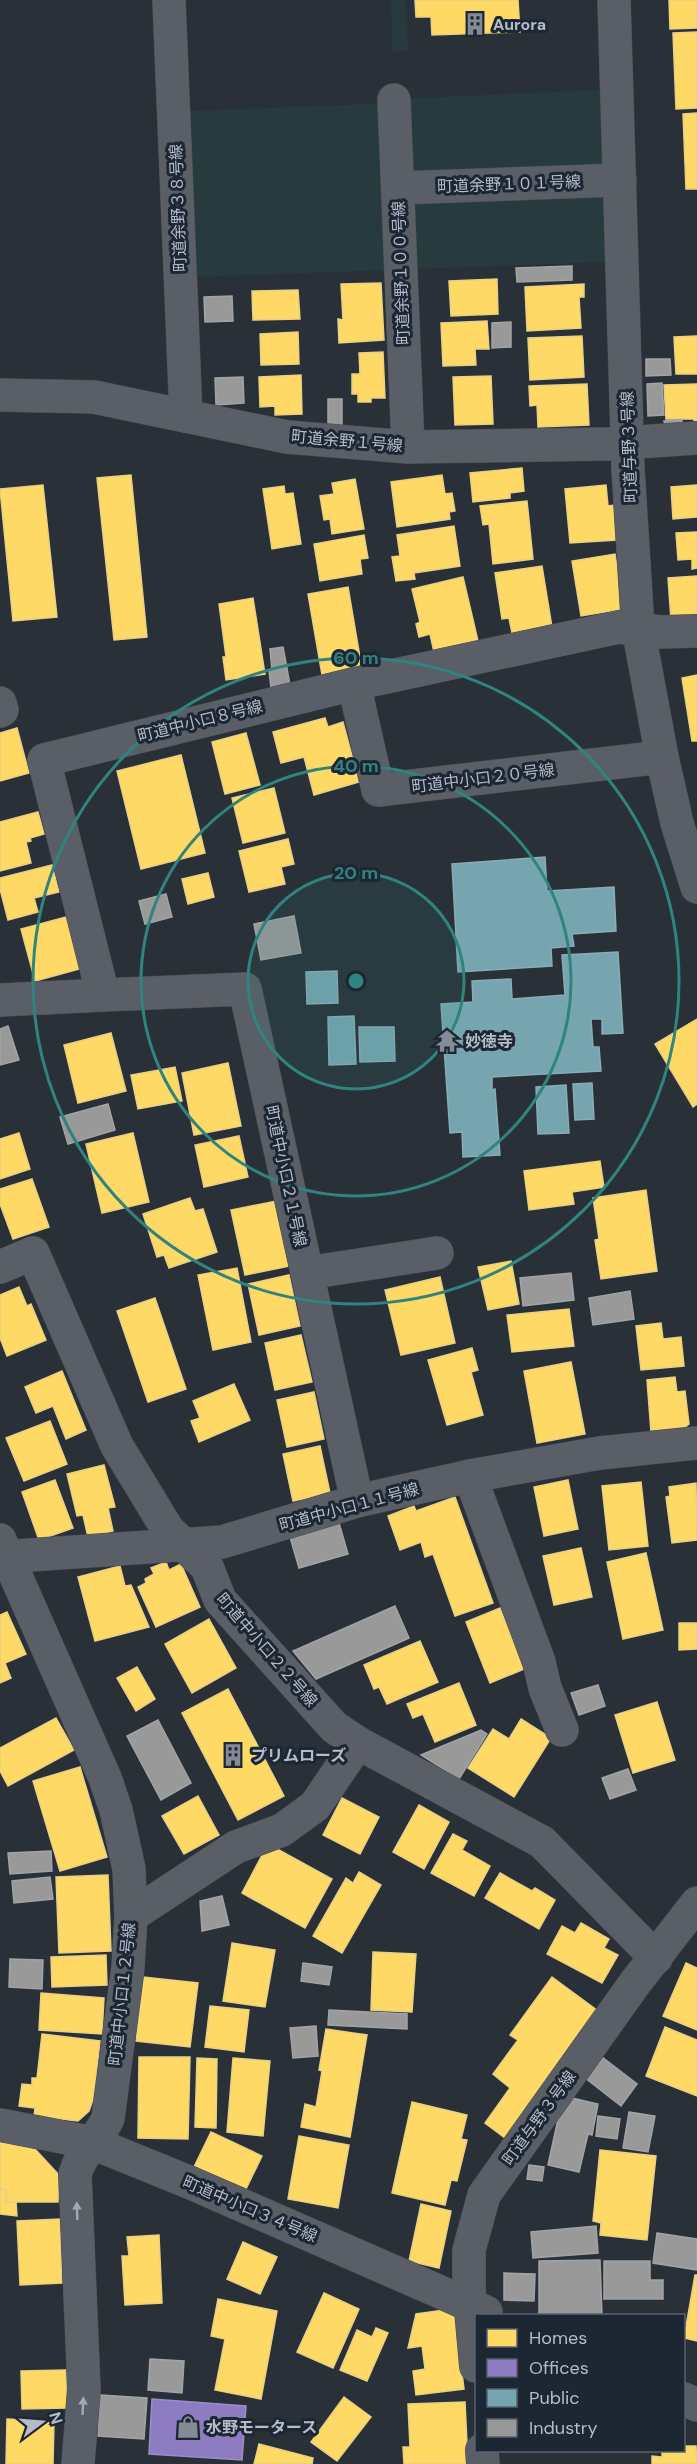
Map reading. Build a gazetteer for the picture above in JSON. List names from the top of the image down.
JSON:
{
  "streets": {
    "street": [
      "町道余野１０１号線",
      "町道余野３８号線",
      "町道余野１００号線",
      "町道余野１号線",
      "町道与野３号線",
      "町道中小口８号線",
      "町道中小口２０号線",
      "町道中小口２１号線",
      "町道中小口１１号線",
      "町道中小口２２号線",
      "町道中小口１２号線",
      "町道中小口３４号線"
    ]
  },
  "crossings": [
    ["町道余野１０１号線", "町道余野１００号線"],
    ["町道余野１０１号線", "町道与野３号線"],
    ["町道余野３８号線", "町道余野１号線"],
    ["町道余野１００号線", "町道余野１号線"],
    ["町道余野１号線", "町道与野３号線"],
    ["町道与野３号線", "町道中小口８号線"],
    ["町道与野３号線", "町道中小口２０号線"],
    ["町道与野３号線", "町道中小口２２号線"],
    ["町道与野３号線", "町道中小口３４号線"],
    ["町道中小口８号線", "町道中小口２０号線"],
    ["町道中小口８号線", "町道中小口２１号線"],
    ["町道中小口２１号線", "町道中小口１１号線"],
    ["町道中小口１１号線", "町道中小口２２号線"],
    ["町道中小口１１号線", "町道中小口１２号線"],
    ["町道中小口１２号線", "町道中小口３４号線"]
  ],
  "places": {
    "building": ["Aurora", "プリムローズ"],
    "temple": ["妙徳寺"],
    "shop": ["水野モータース"]
  },
  "legend": [
    "Homes",
    "Offices",
    "Public",
    "Industry"
  ],
  "north": "right",
  "rings": ["60 m", "40 m", "20 m"]
}
